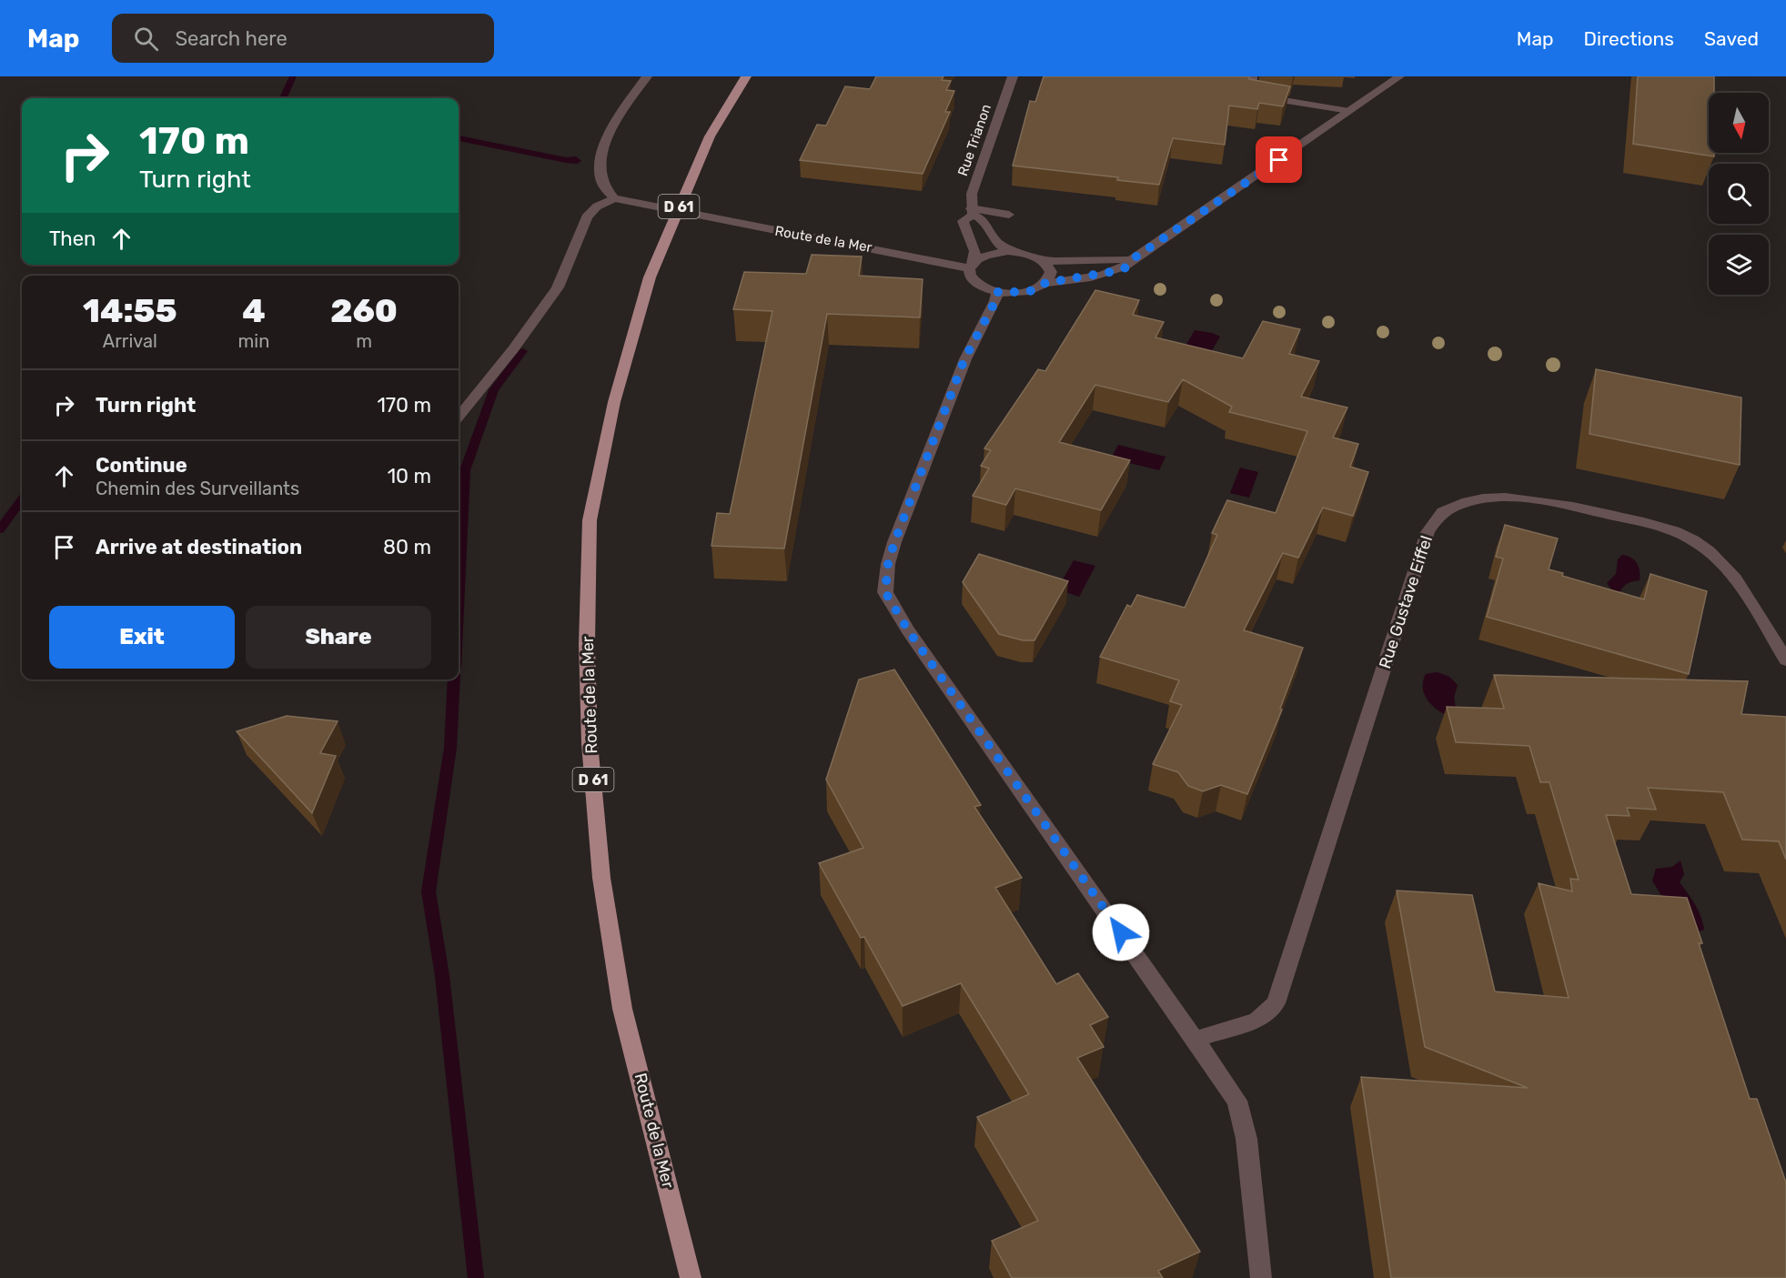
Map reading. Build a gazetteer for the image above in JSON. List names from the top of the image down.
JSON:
{
  "streets": {
    "main road": ["D 61", "Route de la Mer"],
    "street": ["Rue Trianon", "Rue Gustave Eiffel"]
  },
  "crossings": [
    ["Rue Trianon", "Route de la Mer"]
  ],
  "north": "bottom",
  "page": {
    "header": "Map",
    "search": "Search here",
    "nav": ["Map", "Directions", "Saved"],
    "turn": ["170 m", "Turn right"],
    "then": "Then",
    "eta": [
      "14:55",
      "Arrival",
      "4",
      "min",
      "260",
      "m"
    ],
    "list": [
      {
        "name": "Turn right",
        "value": "170 m"
      },
      {
        "name": "Continue",
        "note": "Chemin des Surveillants",
        "value": "10 m"
      },
      {
        "name": "Arrive at destination",
        "value": "80 m"
      }
    ],
    "buttons": ["Exit", "Share"]
  }
}
